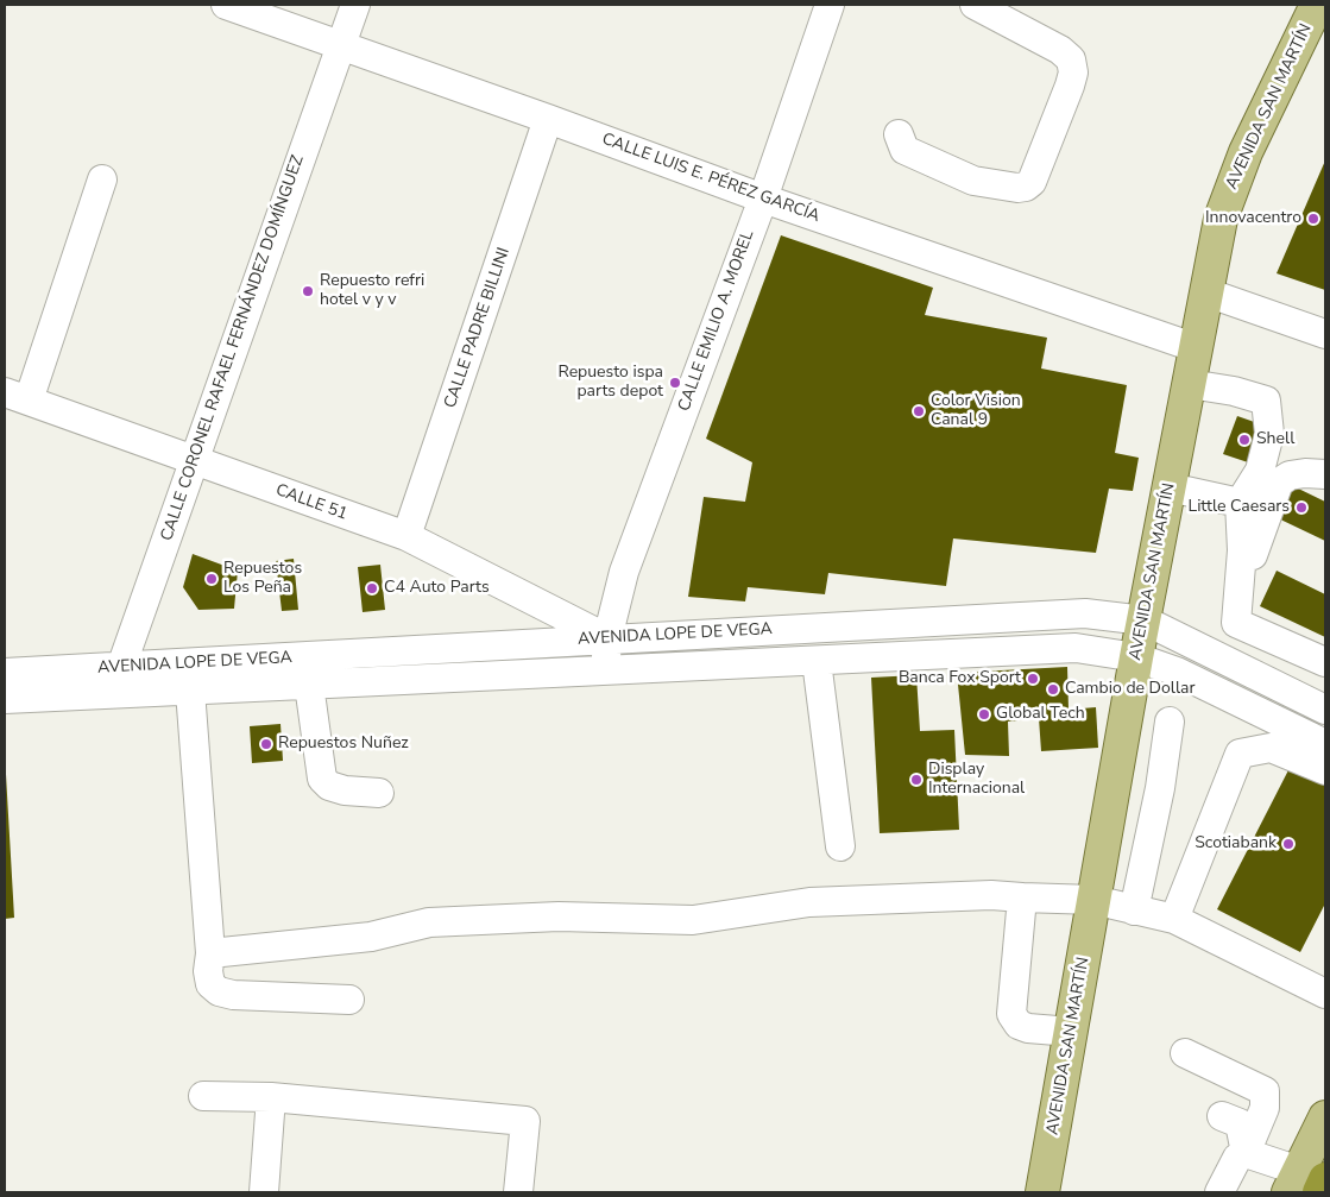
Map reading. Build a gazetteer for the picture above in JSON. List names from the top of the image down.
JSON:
{
  "streets": {
    "main road": ["AVENIDA SAN MARTÍN"],
    "street": [
      "CALLE LUIS E. PÉREZ GARCÍA",
      "CALLE EMILIO A. MOREL",
      "CALLE PADRE BILLINI",
      "CALLE CORONEL RAFAEL FERNÁNDEZ DOMÍNGUEZ",
      "CALLE 51",
      "AVENIDA LOPE DE VEGA"
    ]
  },
  "crossings": [
    ["AVENIDA SAN MARTÍN", "CALLE LUIS E. PÉREZ GARCÍA"],
    ["AVENIDA SAN MARTÍN", "AVENIDA LOPE DE VEGA"],
    ["CALLE LUIS E. PÉREZ GARCÍA", "CALLE EMILIO A. MOREL"],
    ["CALLE LUIS E. PÉREZ GARCÍA", "CALLE PADRE BILLINI"],
    ["CALLE LUIS E. PÉREZ GARCÍA", "CALLE CORONEL RAFAEL FERNÁNDEZ DOMÍNGUEZ"],
    ["CALLE EMILIO A. MOREL", "CALLE 51"],
    ["CALLE EMILIO A. MOREL", "AVENIDA LOPE DE VEGA"],
    ["CALLE PADRE BILLINI", "CALLE 51"],
    ["CALLE CORONEL RAFAEL FERNÁNDEZ DOMÍNGUEZ", "CALLE 51"],
    ["CALLE CORONEL RAFAEL FERNÁNDEZ DOMÍNGUEZ", "AVENIDA LOPE DE VEGA"],
    ["CALLE 51", "AVENIDA LOPE DE VEGA"]
  ],
  "places": [
    "Innovacentro",
    "Repuesto refri hotel v y v",
    "Repuesto ispa parts depot",
    "Color Vision Canal 9",
    "Shell",
    "Little Caesars",
    "Repuestos Los Peña",
    "C4 Auto Parts",
    "Banca Fox Sport",
    "Cambio de Dollar",
    "Global Tech",
    "Repuestos Nuñez",
    "Display Internacional",
    "Scotiabank"
  ]
}
